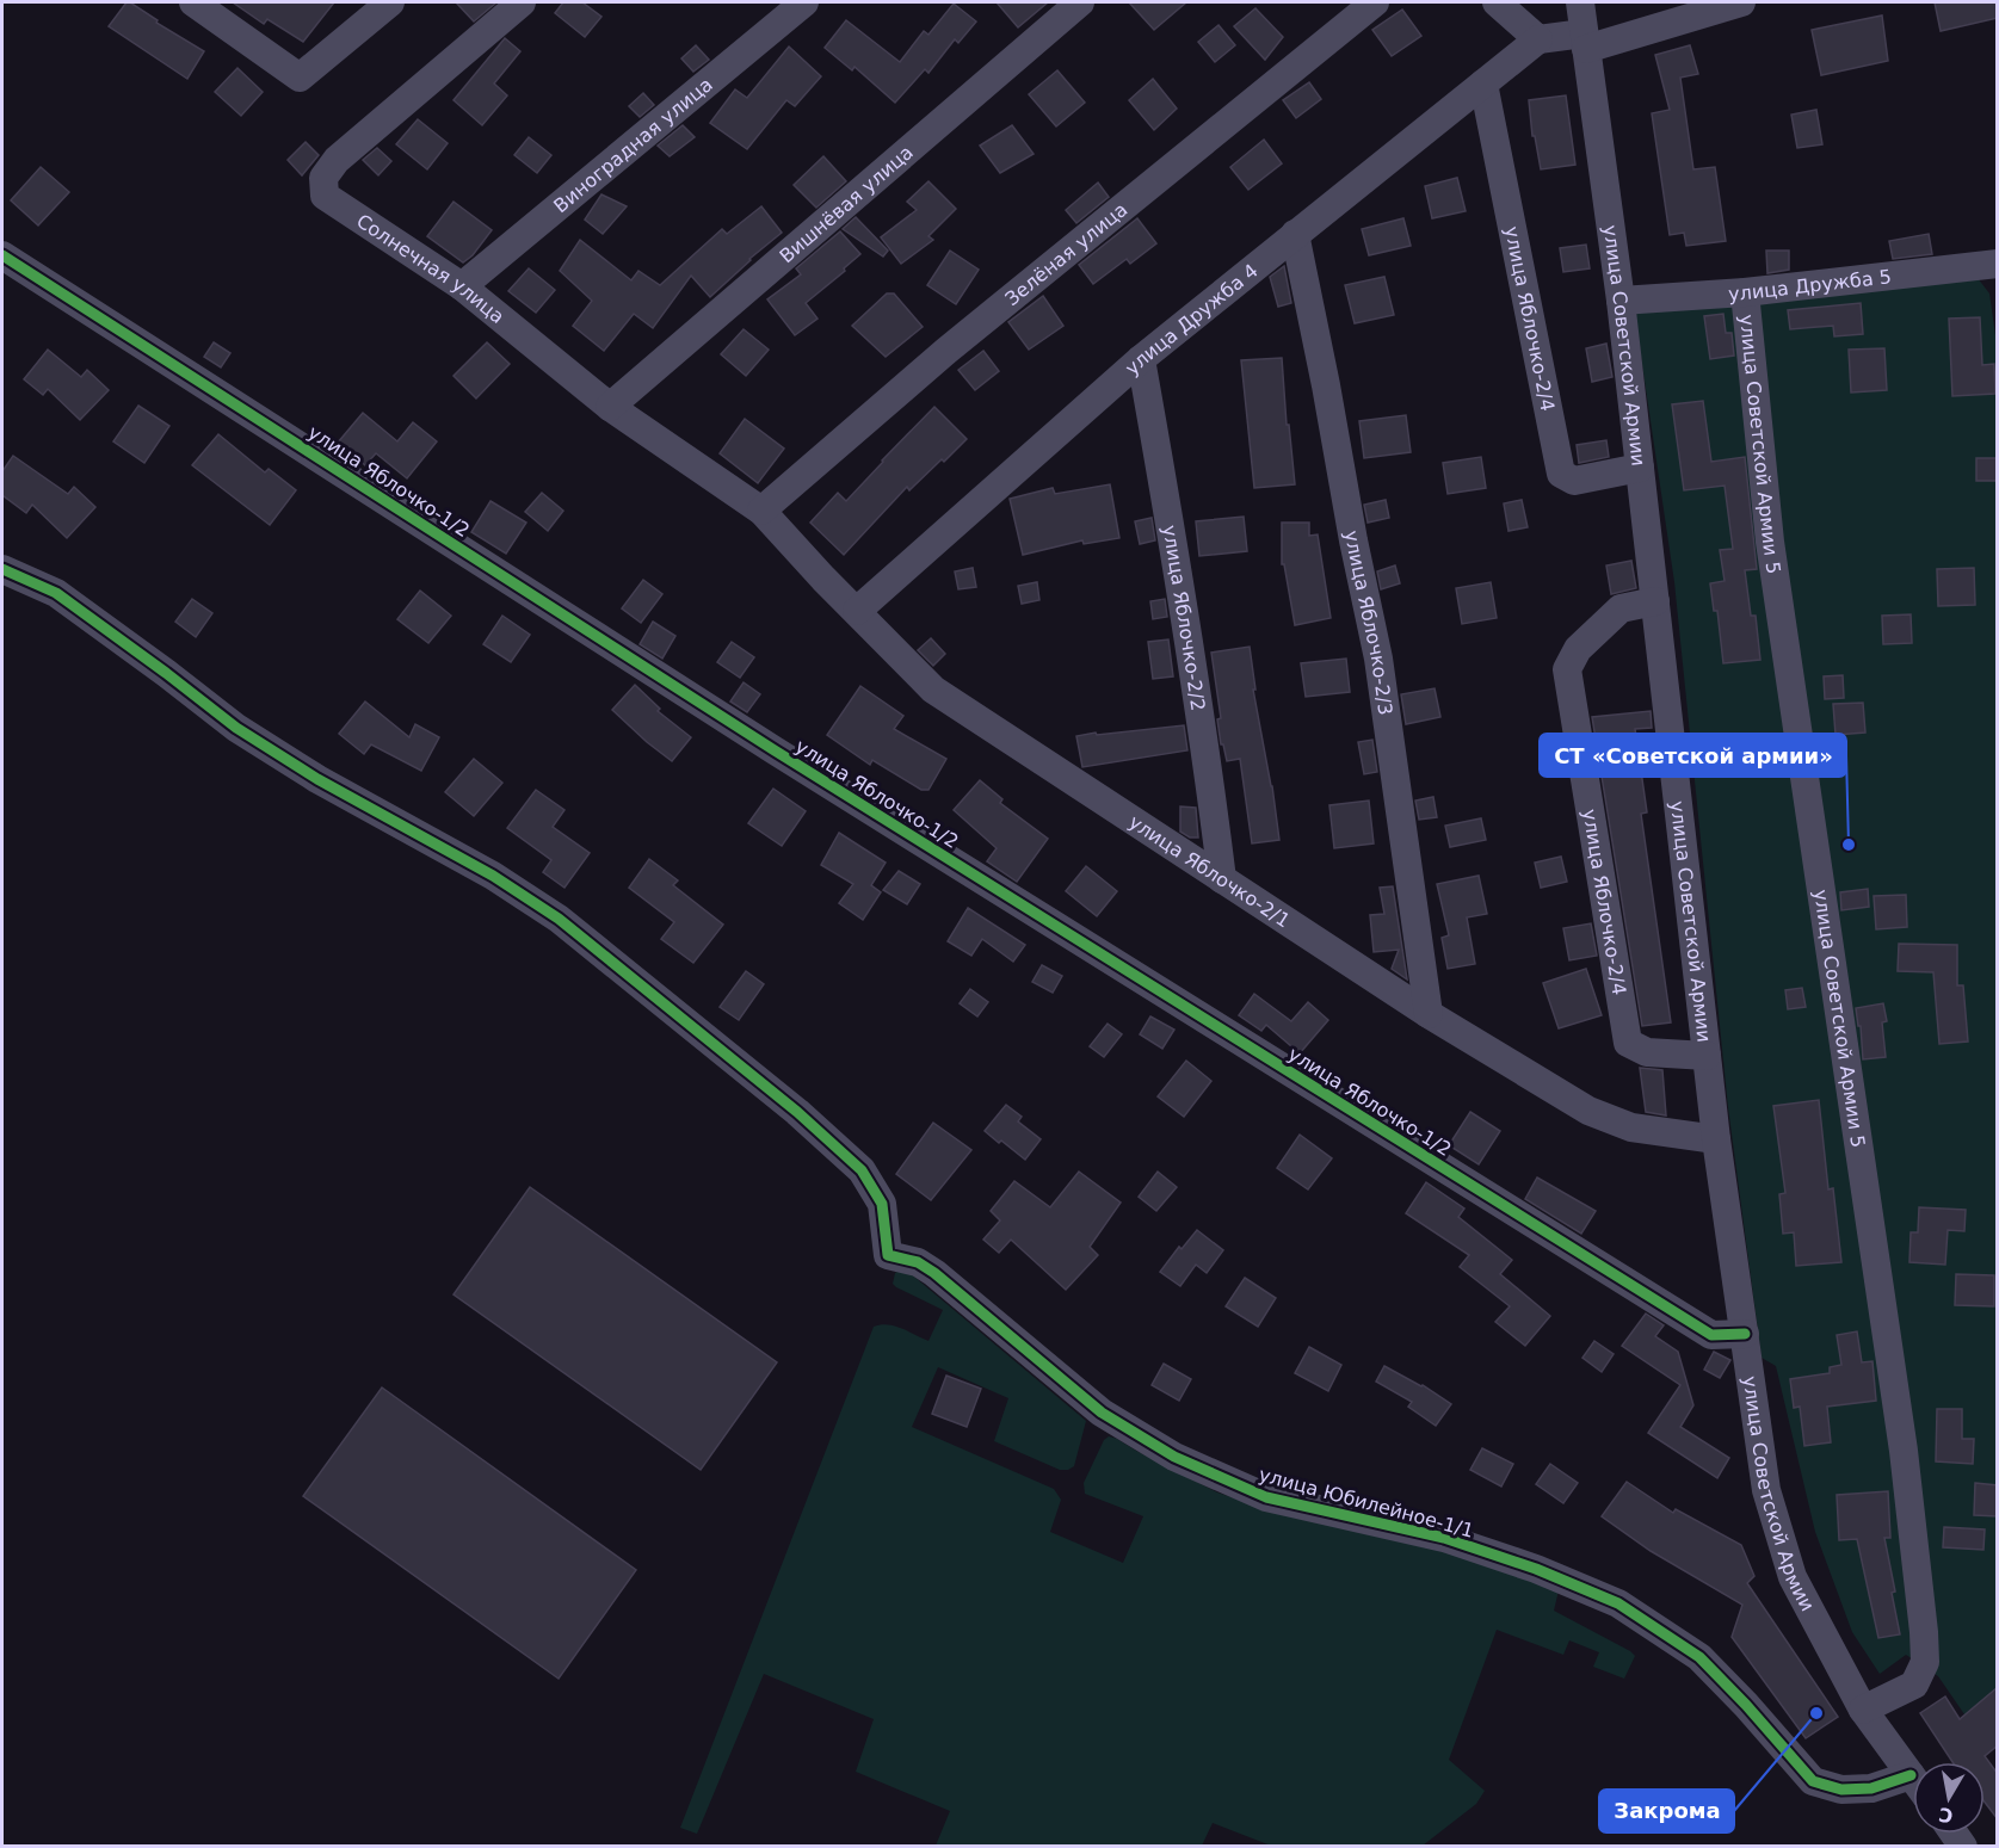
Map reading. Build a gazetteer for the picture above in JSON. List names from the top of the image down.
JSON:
{
  "streets": {
    "street": [
      "Виноградная улица",
      "Вишнёвая улица",
      "Зелёная улица",
      "Солнечная улица",
      "улица Дружба 5",
      "улица Дружба 4",
      "улица Яблочко-2/4",
      "улица Советской Армии",
      "улица Советской Армии 5",
      "улица Яблочко-1/2",
      "улица Яблочко-2/2",
      "улица Яблочко-2/3",
      "улица Яблочко-2/1",
      "улица Юбилейное-1/1"
    ]
  },
  "crossings": [
    ["Виноградная улица", "Солнечная улица"],
    ["Вишнёвая улица", "Солнечная улица"],
    ["Зелёная улица", "Солнечная улица"],
    ["Зелёная улица", "улица Яблочко-2/1"],
    ["Солнечная улица", "улица Яблочко-2/1"],
    ["улица Дружба 5", "улица Советской Армии"],
    ["улица Дружба 5", "улица Советской Армии 5"],
    ["улица Дружба 4", "улица Яблочко-2/4"],
    ["улица Дружба 4", "улица Яблочко-2/2"],
    ["улица Дружба 4", "улица Яблочко-2/3"],
    ["улица Дружба 4", "улица Яблочко-2/1"],
    ["улица Яблочко-2/4", "улица Советской Армии"],
    ["улица Советской Армии", "улица Советской Армии 5"],
    ["улица Советской Армии", "улица Яблочко-1/2"],
    ["улица Советской Армии", "улица Яблочко-2/1"],
    ["улица Яблочко-2/2", "улица Яблочко-2/1"],
    ["улица Яблочко-2/3", "улица Яблочко-2/1"]
  ],
  "places": ["СТ «Советской армии»", "Закрома"],
  "north": "bottom"
}
